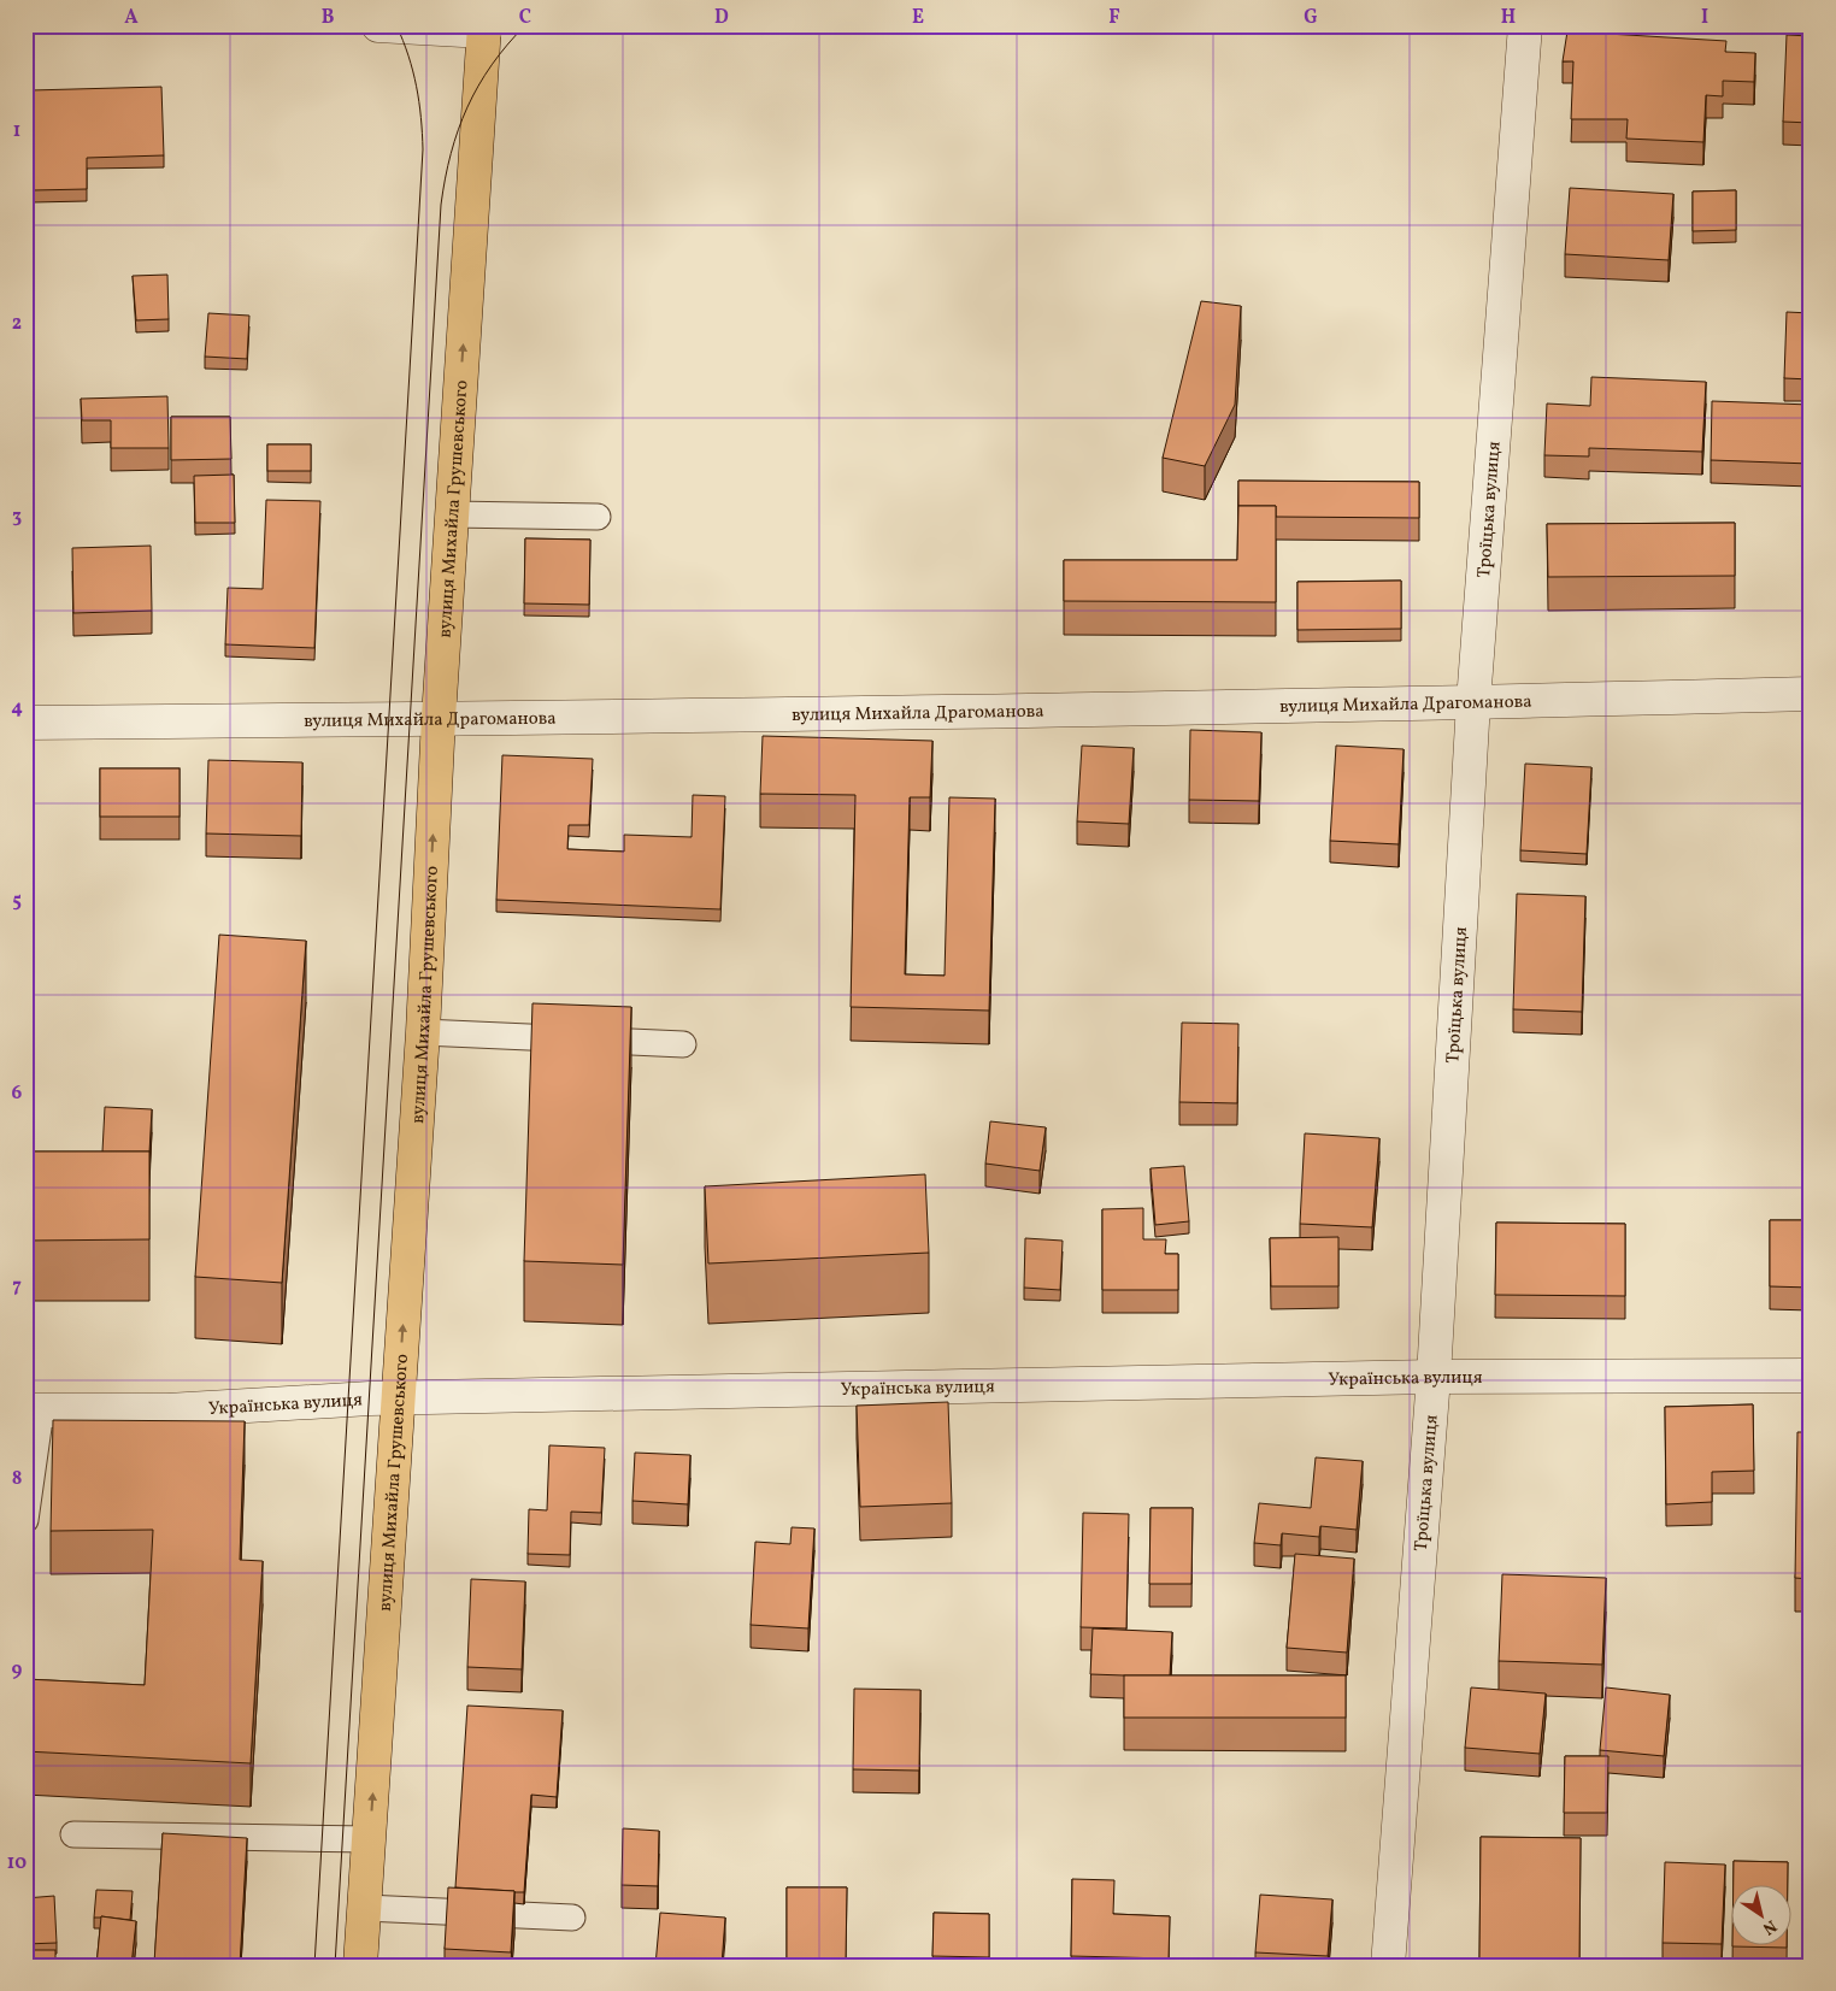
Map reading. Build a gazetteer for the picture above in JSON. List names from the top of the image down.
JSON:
{
  "streets": {
    "main road": ["вулиця Михайла Грушевського"],
    "street": ["Троїцька вулиця", "вулиця Михайла Драгоманова", "Українська вулиця"]
  },
  "crossings": [
    ["вулиця Михайла Грушевського", "вулиця Михайла Драгоманова"],
    ["вулиця Михайла Грушевського", "Українська вулиця"],
    ["Троїцька вулиця", "вулиця Михайла Драгоманова"],
    ["Троїцька вулиця", "Українська вулиця"]
  ],
  "one_way": ["вулиця Михайла Грушевського"],
  "north": "bottom right",
  "grid": {
    "columns": [
      "A",
      "B",
      "C",
      "D",
      "E",
      "F",
      "G",
      "H",
      "I"
    ],
    "rows": [
      "1",
      "2",
      "3",
      "4",
      "5",
      "6",
      "7",
      "8",
      "9",
      "10"
    ]
  }
}
